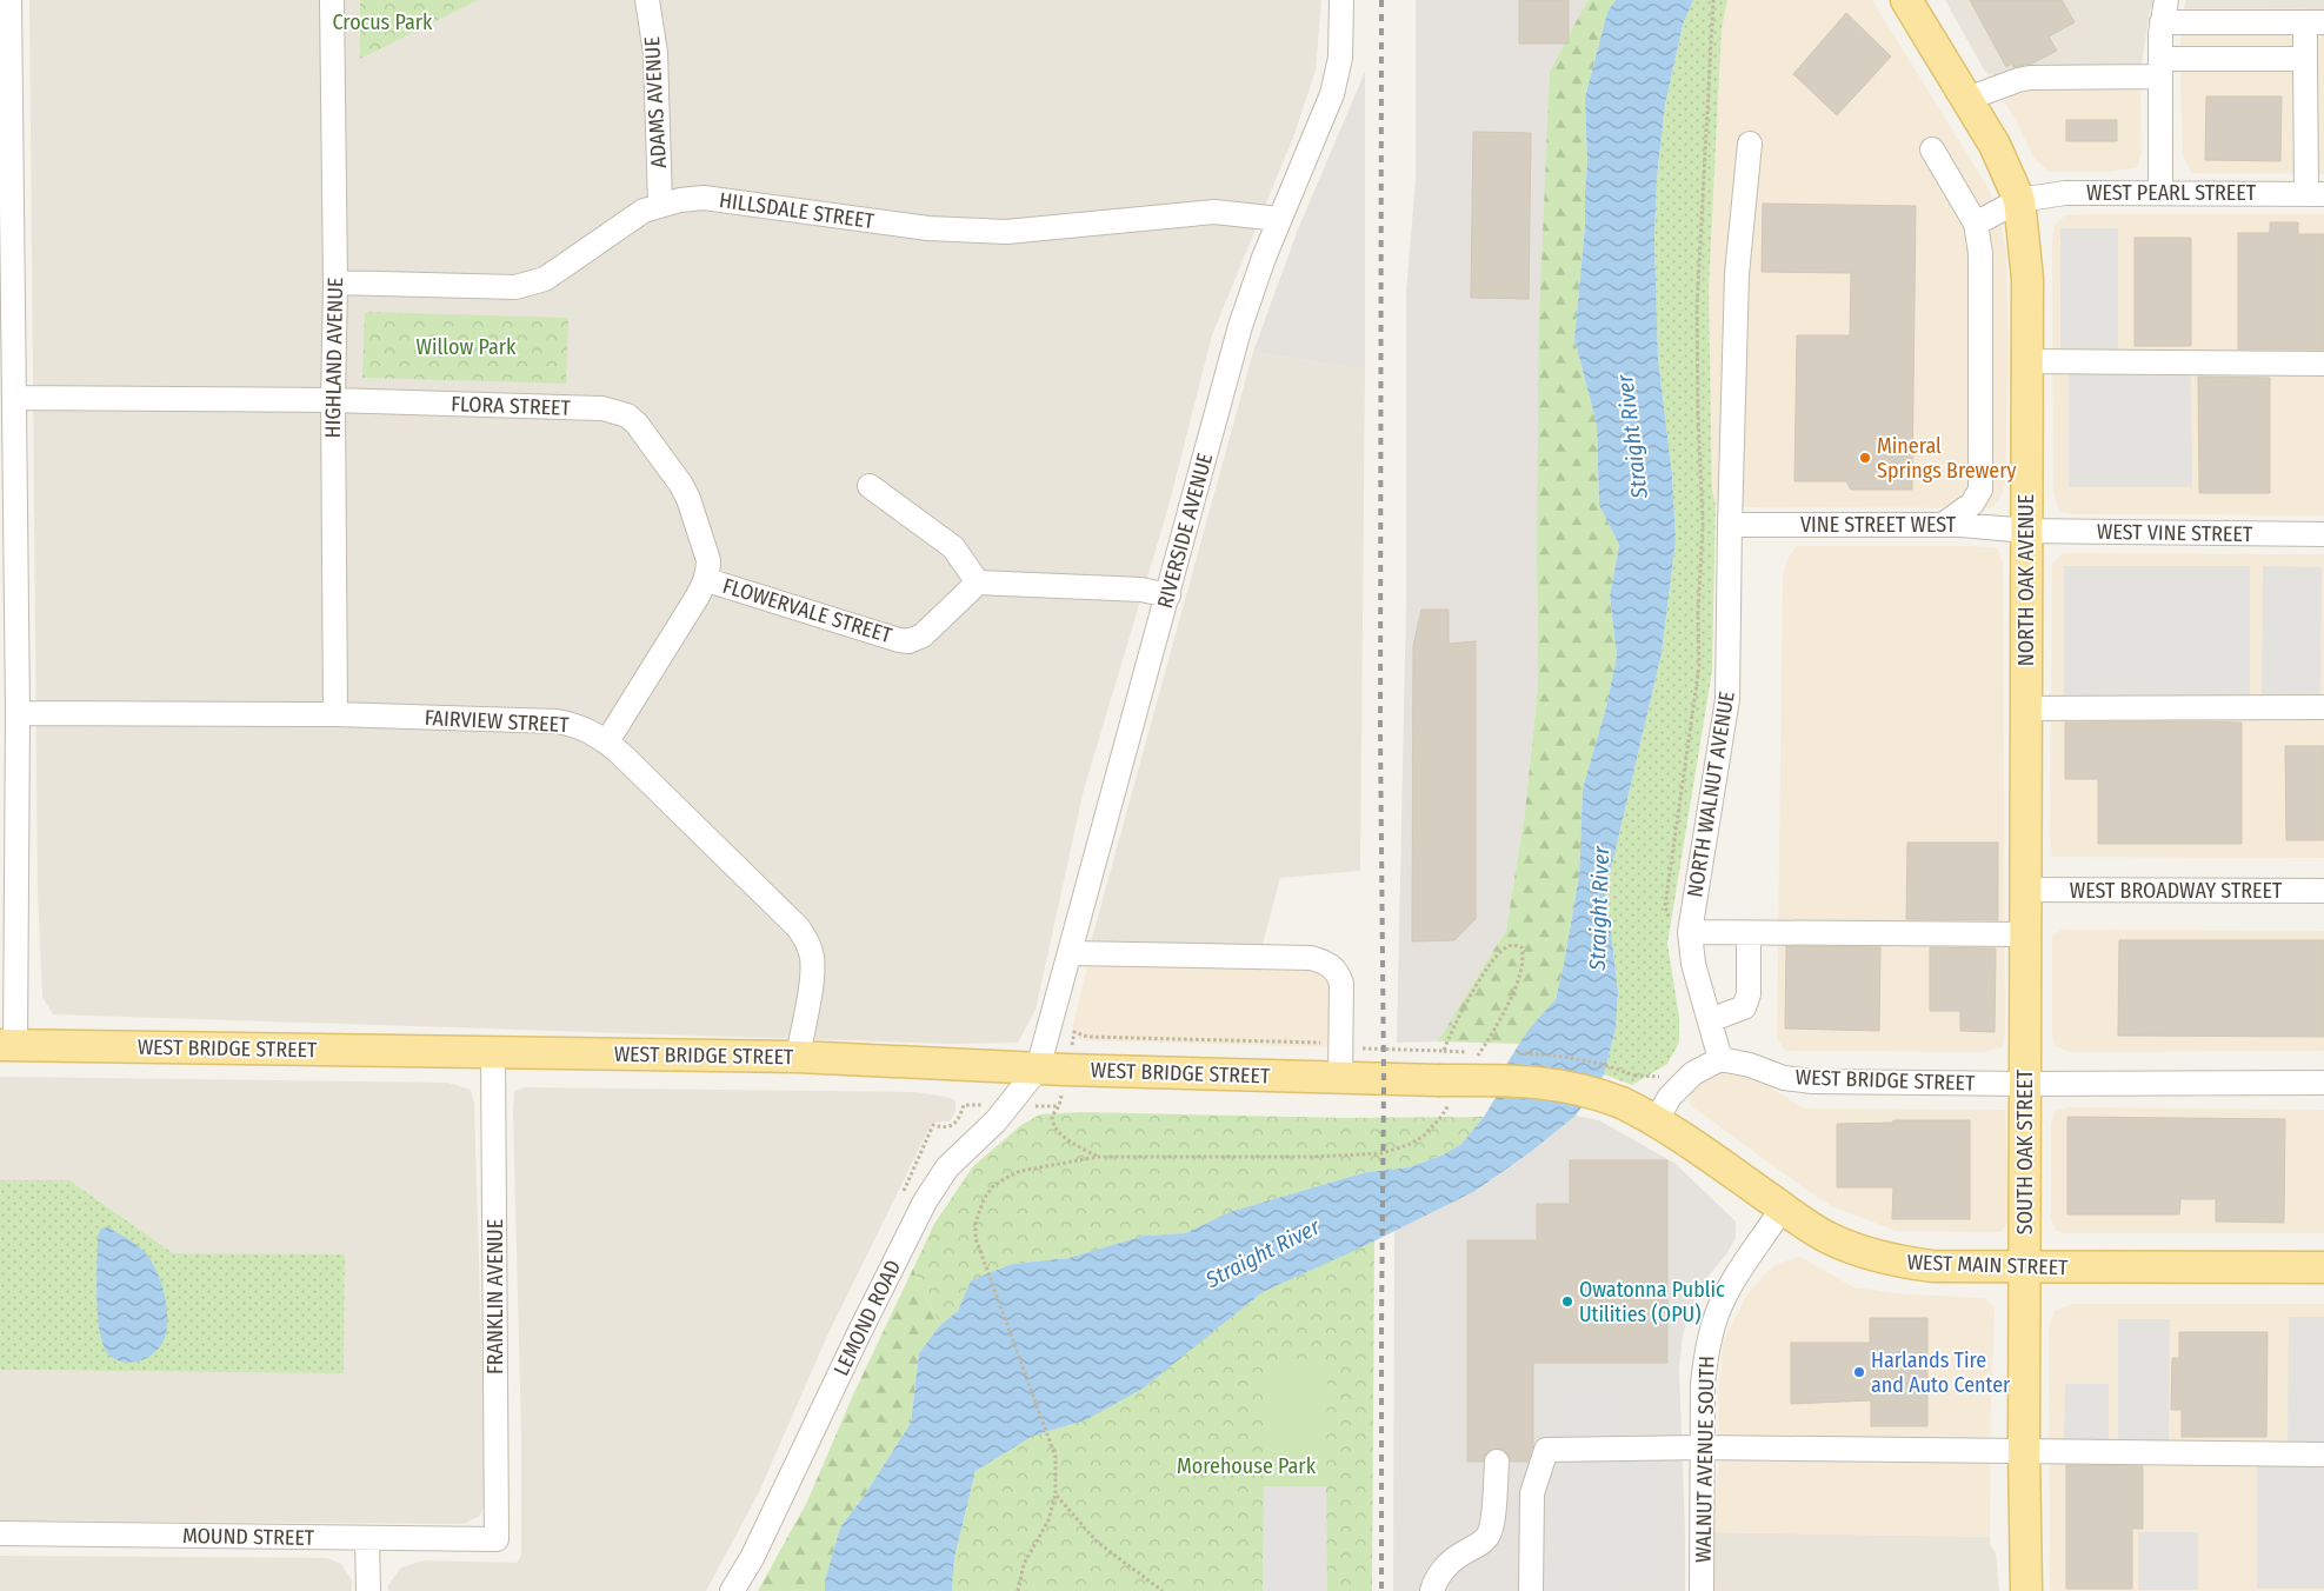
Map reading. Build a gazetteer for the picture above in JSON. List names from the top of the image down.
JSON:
{
  "streets": {
    "main road": [
      "NORTH OAK AVENUE",
      "WEST BRIDGE STREET",
      "SOUTH OAK STREET",
      "WEST MAIN STREET"
    ],
    "street": [
      "ADAMS AVENUE",
      "WEST PEARL STREET",
      "HILLSDALE STREET",
      "HIGHLAND AVENUE",
      "FLORA STREET",
      "VINE STREET WEST",
      "RIVERSIDE AVENUE",
      "WEST VINE STREET",
      "FLOWERVALE STREET",
      "FAIRVIEW STREET",
      "NORTH WALNUT AVENUE",
      "WEST BROADWAY STREET",
      "FRANKLIN AVENUE",
      "LEMOND ROAD",
      "WALNUT AVENUE SOUTH",
      "MOUND STREET"
    ]
  },
  "crossings": [
    ["ADAMS AVENUE", "HILLSDALE STREET"],
    ["WEST PEARL STREET", "NORTH OAK AVENUE"],
    ["HILLSDALE STREET", "HIGHLAND AVENUE"],
    ["HILLSDALE STREET", "RIVERSIDE AVENUE"],
    ["HIGHLAND AVENUE", "FLORA STREET"],
    ["HIGHLAND AVENUE", "FAIRVIEW STREET"],
    ["FLORA STREET", "FLOWERVALE STREET"],
    ["VINE STREET WEST", "WEST VINE STREET"],
    ["VINE STREET WEST", "NORTH OAK AVENUE"],
    ["VINE STREET WEST", "NORTH WALNUT AVENUE"],
    ["RIVERSIDE AVENUE", "WEST BRIDGE STREET"],
    ["RIVERSIDE AVENUE", "LEMOND ROAD"],
    ["WEST VINE STREET", "NORTH OAK AVENUE"],
    ["NORTH OAK AVENUE", "WEST BROADWAY STREET"],
    ["NORTH OAK AVENUE", "SOUTH OAK STREET"],
    ["FAIRVIEW STREET", "WEST BRIDGE STREET"],
    ["NORTH WALNUT AVENUE", "WEST BRIDGE STREET"],
    ["WEST BROADWAY STREET", "SOUTH OAK STREET"],
    ["WEST BRIDGE STREET", "SOUTH OAK STREET"],
    ["WEST BRIDGE STREET", "WEST MAIN STREET"],
    ["WEST BRIDGE STREET", "FRANKLIN AVENUE"],
    ["WEST BRIDGE STREET", "LEMOND ROAD"],
    ["SOUTH OAK STREET", "WEST MAIN STREET"],
    ["WEST MAIN STREET", "WALNUT AVENUE SOUTH"],
    ["FRANKLIN AVENUE", "MOUND STREET"]
  ],
  "water": ["Straight River"],
  "parks": ["Crocus Park", "Willow Park", "Morehouse Park"],
  "places": ["Mineral Springs Brewery", "Owatonna Public Utilities (OPU)", "Harlands Tire and Auto Center"]
}
